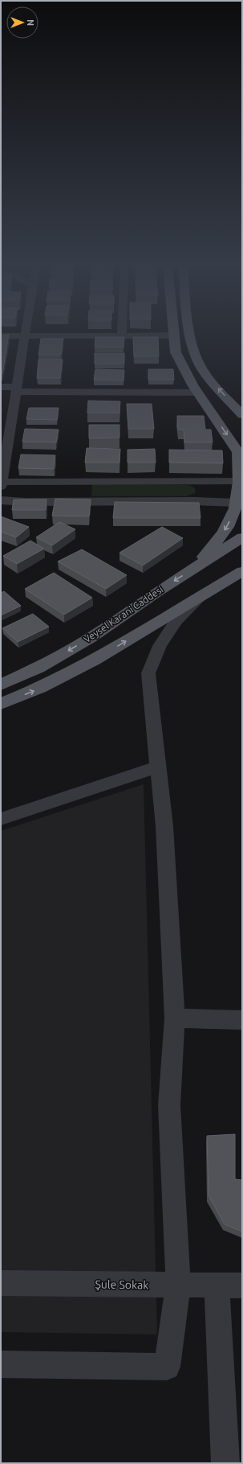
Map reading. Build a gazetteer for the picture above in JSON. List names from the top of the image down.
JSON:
{
  "streets": {
    "main road": ["Veysel Karani Caddesi"],
    "street": ["Şule Sokak"]
  },
  "north": "right"
}
